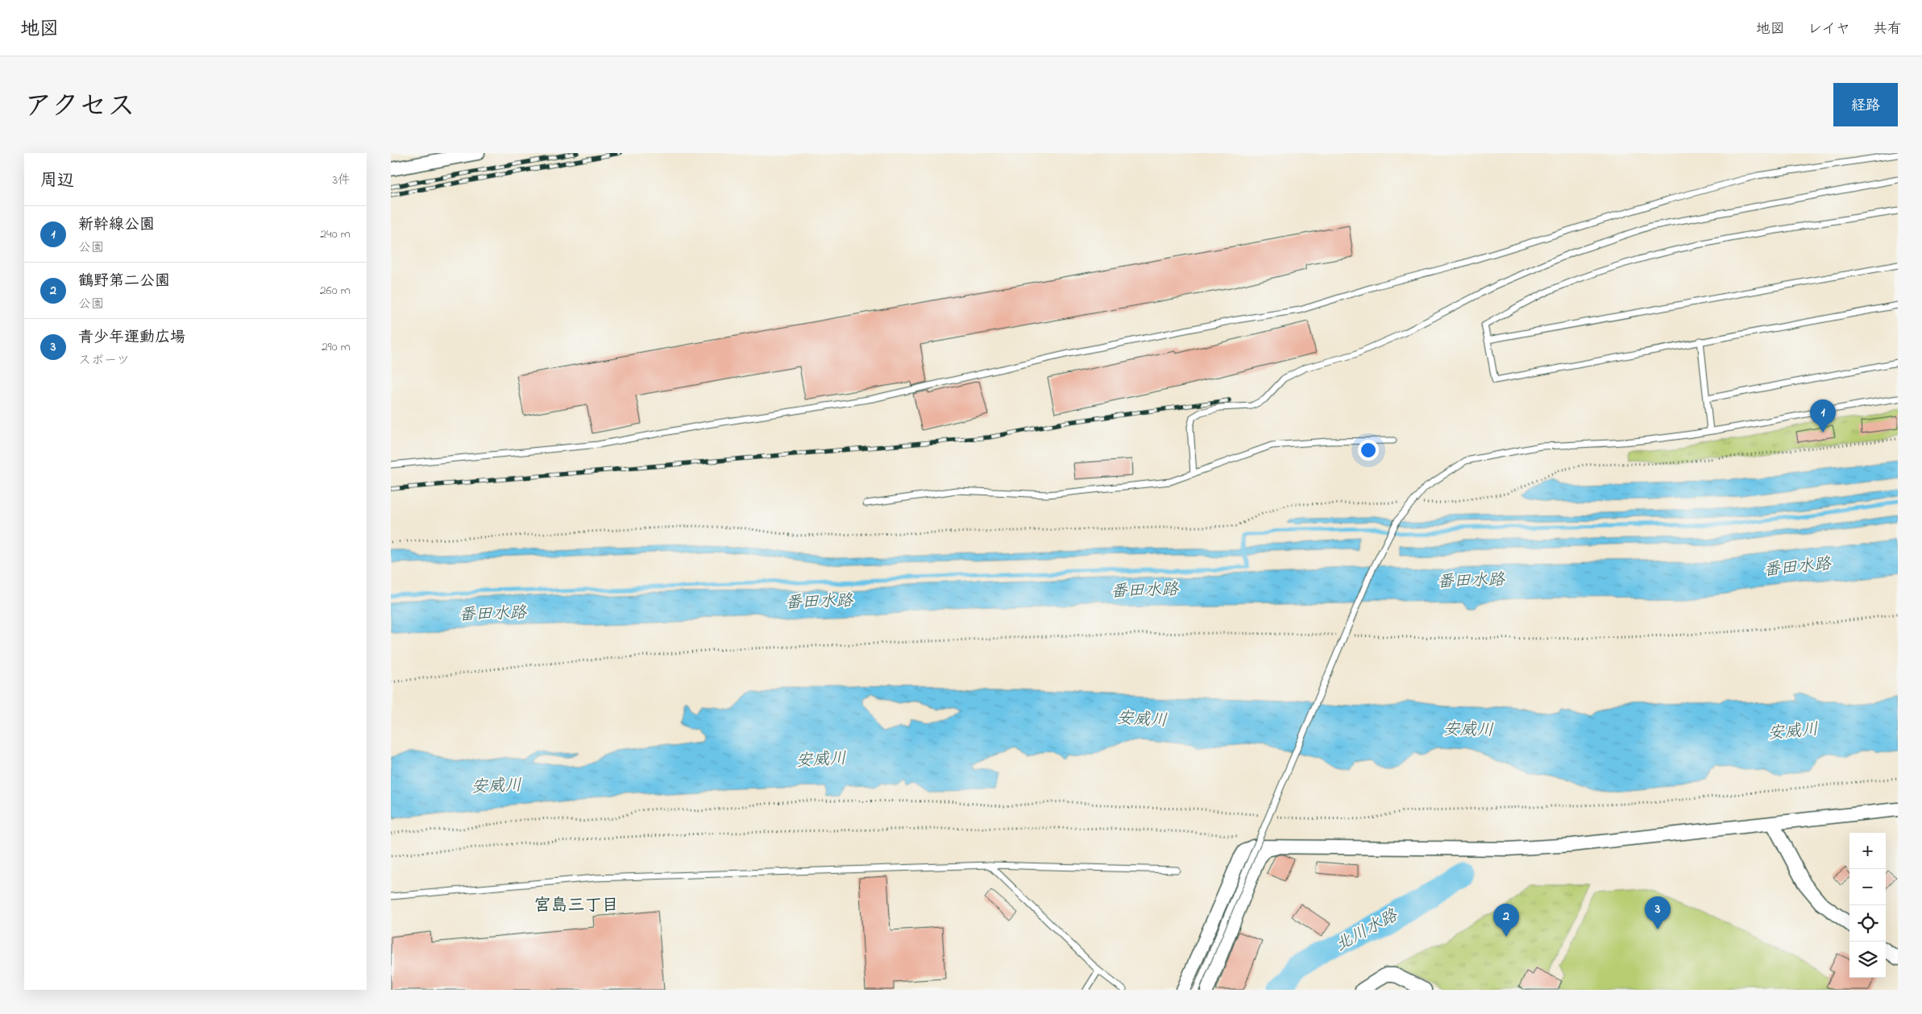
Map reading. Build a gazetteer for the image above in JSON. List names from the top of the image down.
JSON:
{
  "districts": ["宮島三丁目"],
  "water": ["番田水路", "安威川", "北川水路"],
  "page": {
    "header": "地図",
    "nav": ["地図", "レイヤ", "共有"],
    "title": "アクセス",
    "buttons": "経路",
    "heading": ["周辺", "3件"],
    "list": [
      {
        "mark": "1",
        "name": "新幹線公園",
        "note": "公園",
        "value": "240 m"
      },
      {
        "mark": "2",
        "name": "鶴野第二公園",
        "note": "公園",
        "value": "260 m"
      },
      {
        "mark": "3",
        "name": "青少年運動広場",
        "note": "スポーツ",
        "value": "290 m"
      }
    ],
    "pins": ["1", "3", "2"],
    "map_buttons": ["+", "−"]
  }
}
